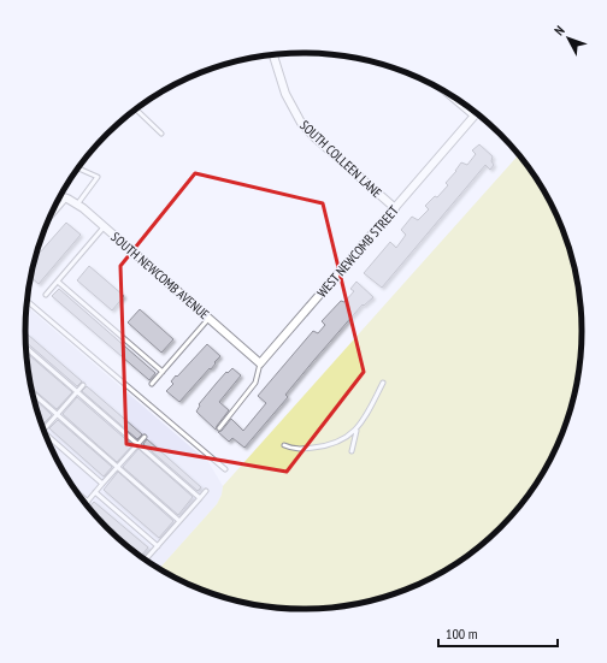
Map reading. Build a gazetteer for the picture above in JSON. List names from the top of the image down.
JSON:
{
  "streets": {
    "street": ["SOUTH COLLEEN LANE", "WEST NEWCOMB STREET", "SOUTH NEWCOMB AVENUE"]
  },
  "crossings": [
    ["SOUTH COLLEEN LANE", "WEST NEWCOMB STREET"],
    ["WEST NEWCOMB STREET", "SOUTH NEWCOMB AVENUE"]
  ],
  "scale_bar": "100 m",
  "north": "top left"
}
